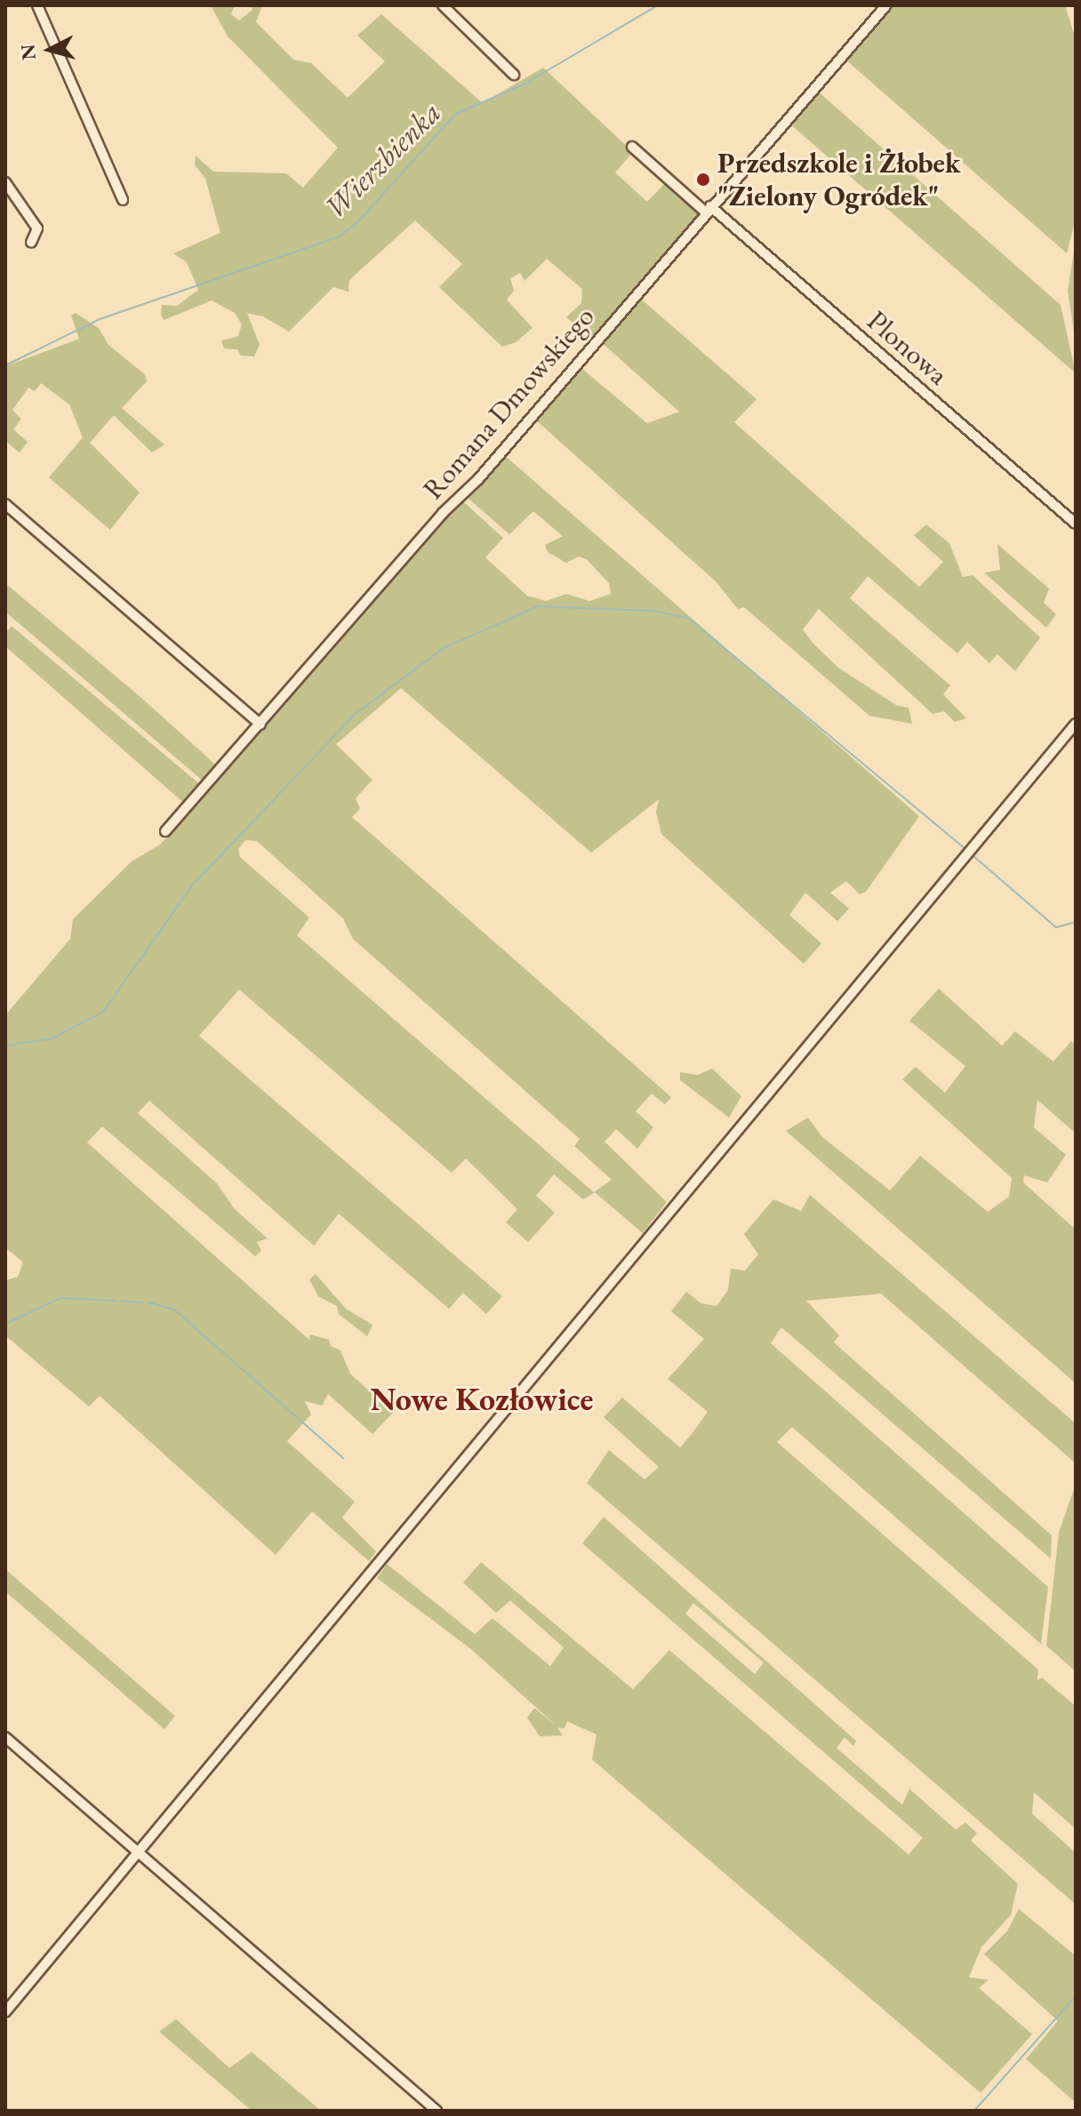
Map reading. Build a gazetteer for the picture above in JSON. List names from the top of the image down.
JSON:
{
  "streets": {
    "street": ["Plonowa", "Romana Dmowskiego"]
  },
  "crossings": [
    ["Plonowa", "Romana Dmowskiego"]
  ],
  "districts": ["Nowe Kozłowice"],
  "water": ["Wierzbienka"],
  "places": ["Przedszkole i Żłobek \"Zielony Ogródek\""],
  "north": "left"
}
